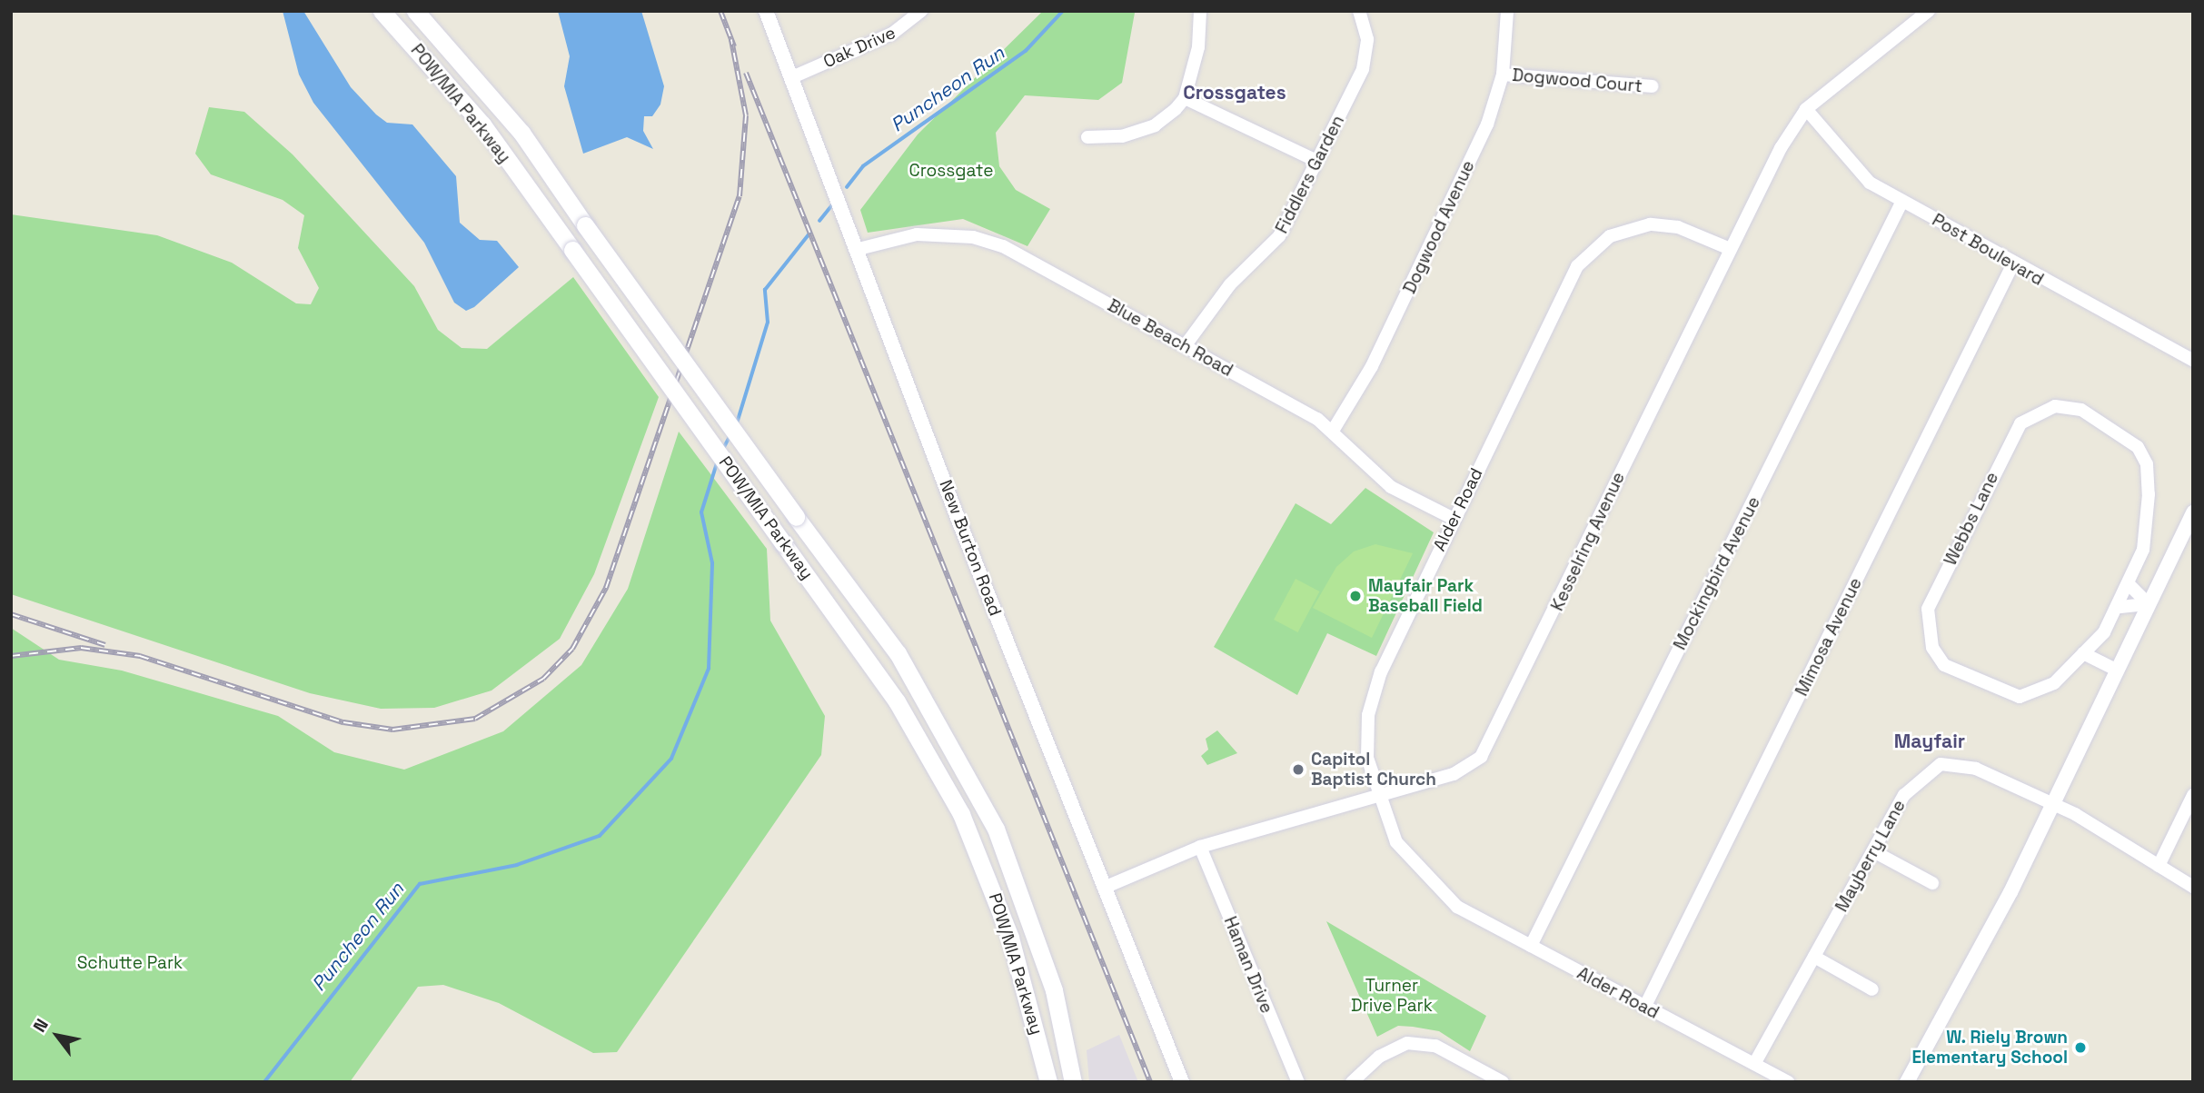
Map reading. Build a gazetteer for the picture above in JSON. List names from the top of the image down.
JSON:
{
  "streets": {
    "main road": ["POW/MIA Parkway"],
    "street": [
      "Oak Drive",
      "Dogwood Court",
      "Fiddlers Garden",
      "Dogwood Avenue",
      "Post Boulevard",
      "Blue Beach Road",
      "Alder Road",
      "Webbs Lane",
      "Kesselring Avenue",
      "New Burton Road",
      "Mockingbird Avenue",
      "Mimosa Avenue",
      "Mayberry Lane",
      "Haman Drive"
    ]
  },
  "crossings": [
    ["Oak Drive", "New Burton Road"],
    ["Dogwood Court", "Dogwood Avenue"],
    ["Fiddlers Garden", "Blue Beach Road"],
    ["Dogwood Avenue", "Blue Beach Road"],
    ["Post Boulevard", "Kesselring Avenue"],
    ["Post Boulevard", "Mockingbird Avenue"],
    ["Post Boulevard", "Mimosa Avenue"],
    ["Blue Beach Road", "Alder Road"],
    ["Blue Beach Road", "New Burton Road"],
    ["Alder Road", "Kesselring Avenue"],
    ["Alder Road", "Mockingbird Avenue"],
    ["Alder Road", "Mimosa Avenue"],
    ["Alder Road", "Mayberry Lane"],
    ["Kesselring Avenue", "New Burton Road"],
    ["Kesselring Avenue", "Haman Drive"]
  ],
  "districts": ["Crossgates", "Mayfair"],
  "water": ["Puncheon Run"],
  "parks": ["Crossgate", "Schutte Park", "Turner Drive Park"],
  "places": ["Mayfair Park Baseball Field", "Capitol Baptist Church", "W. Riely Brown Elementary School"],
  "north": "top left"
}
